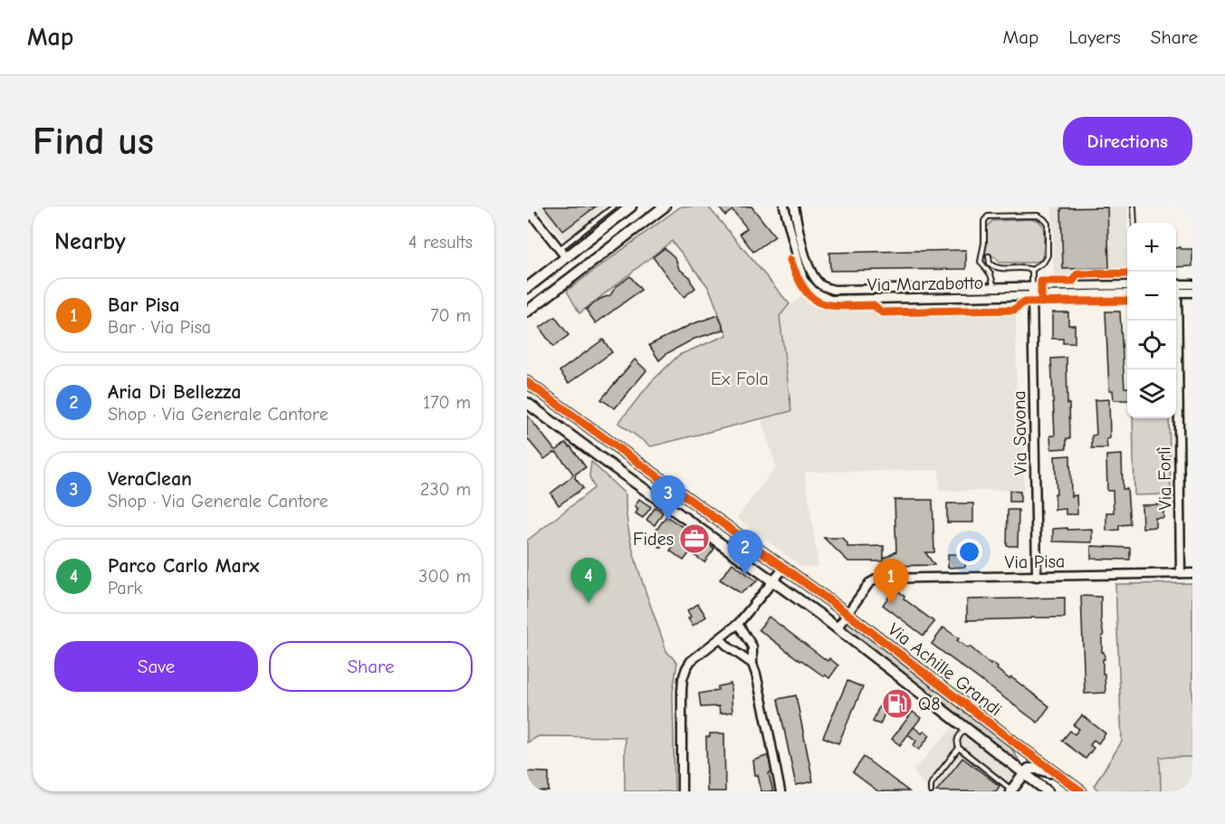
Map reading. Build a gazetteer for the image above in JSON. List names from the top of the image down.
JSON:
{
  "streets": {
    "street": [
      "Via Marzabotto",
      "Via Savona",
      "Via Forlì",
      "Via Pisa",
      "Via Achille Grandi"
    ]
  },
  "crossings": [
    ["Via Marzabotto", "Via Savona"],
    ["Via Savona", "Via Pisa"],
    ["Via Forlì", "Via Pisa"],
    ["Via Pisa", "Via Achille Grandi"]
  ],
  "parks": ["Ex Fola"],
  "places": {
    "office": ["Fides"],
    "fuel station": ["Q8"]
  },
  "page": {
    "header": "Map",
    "nav": ["Map", "Layers", "Share"],
    "buttons": [
      "Directions",
      ["Save", "Share"]
    ],
    "title": "Find us",
    "heading": ["Nearby", "4 results"],
    "map_buttons": ["+", "−"],
    "list": [
      {
        "mark": "1",
        "name": "Bar Pisa",
        "note": "Bar · Via Pisa",
        "value": "70 m"
      },
      {
        "mark": "2",
        "name": "Aria Di Bellezza",
        "note": "Shop · Via Generale Cantore",
        "value": "170 m"
      },
      {
        "mark": "3",
        "name": "VeraClean",
        "note": "Shop · Via Generale Cantore",
        "value": "230 m"
      },
      {
        "mark": "4",
        "name": "Parco Carlo Marx",
        "note": "Park",
        "value": "300 m"
      }
    ],
    "pins": [
      "3",
      "2",
      "4",
      "1"
    ]
  }
}
